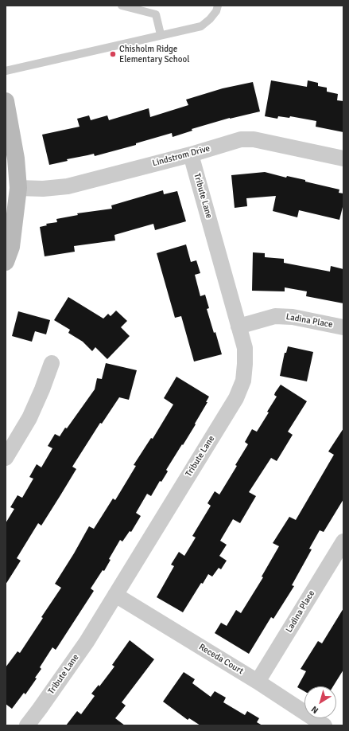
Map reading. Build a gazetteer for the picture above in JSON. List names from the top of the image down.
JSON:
{
  "streets": {
    "street": [
      "Lindstrom Drive",
      "Tribute Lane",
      "Ladina Place",
      "Receda Court"
    ]
  },
  "crossings": [
    ["Lindstrom Drive", "Tribute Lane"],
    ["Tribute Lane", "Ladina Place"],
    ["Tribute Lane", "Receda Court"],
    ["Ladina Place", "Receda Court"]
  ],
  "places": ["Chisholm Ridge Elementary School"],
  "north": "bottom left"
}
